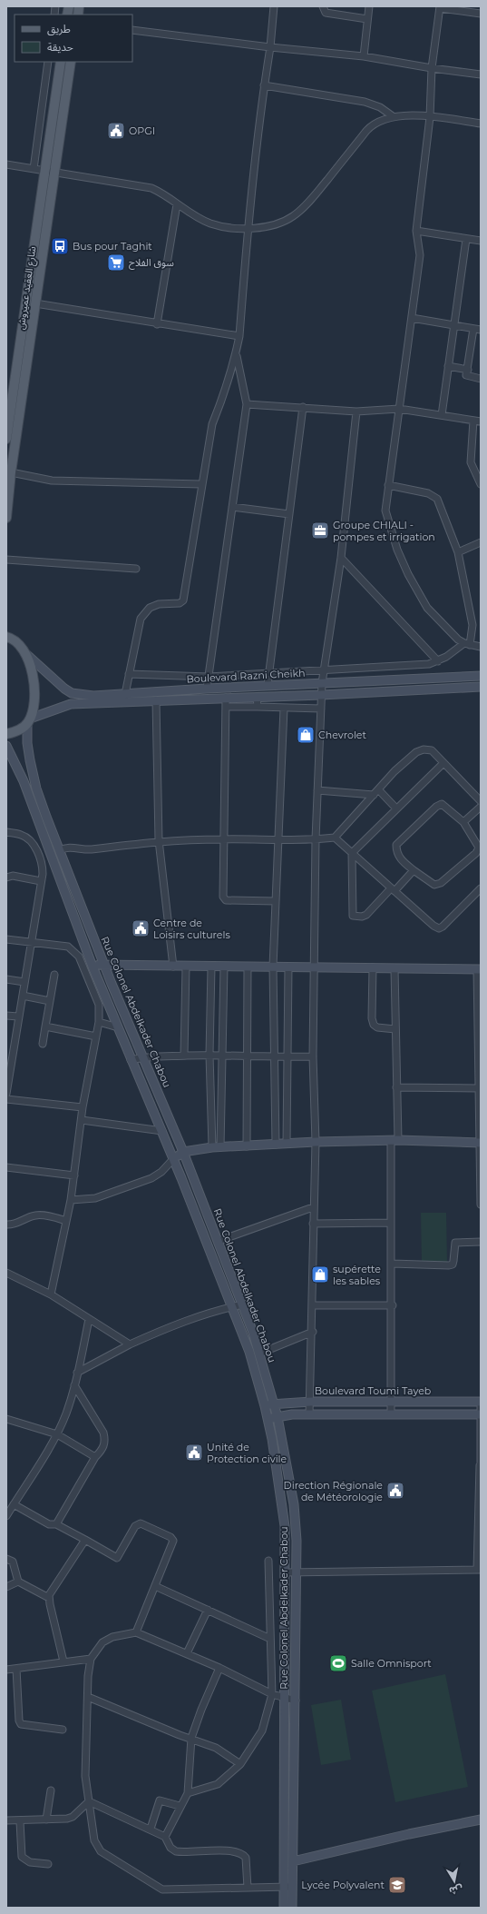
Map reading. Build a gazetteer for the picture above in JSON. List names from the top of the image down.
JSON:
{
  "streets": {
    "main road": [
      "شارع العقيد عميروش",
      "Boulevard Razni Cheikh",
      "Rue Colonel Abdelkader Chabou",
      "Boulevard Toumi Tayeb"
    ]
  },
  "crossings": [
    ["Boulevard Razni Cheikh", "Rue Colonel Abdelkader Chabou"],
    ["Rue Colonel Abdelkader Chabou", "Boulevard Toumi Tayeb"]
  ],
  "places": {
    "public building": [
      "OPGI",
      "Centre de Loisirs culturels",
      "Unité de Protection civile",
      "Direction Régionale de Météorologie"
    ],
    "bus stop": ["Bus pour Taghit"],
    "supermarket": ["سوق الفلاح"],
    "office": ["Groupe CHIALI - pompes et irrigation"],
    "shop": ["Chevrolet", "supérette les sables"],
    "sports": ["Salle Omnisport"],
    "school or university": ["Lycée Polyvalent"]
  },
  "legend": ["طريق", "حديقة"],
  "north": "bottom"
}
